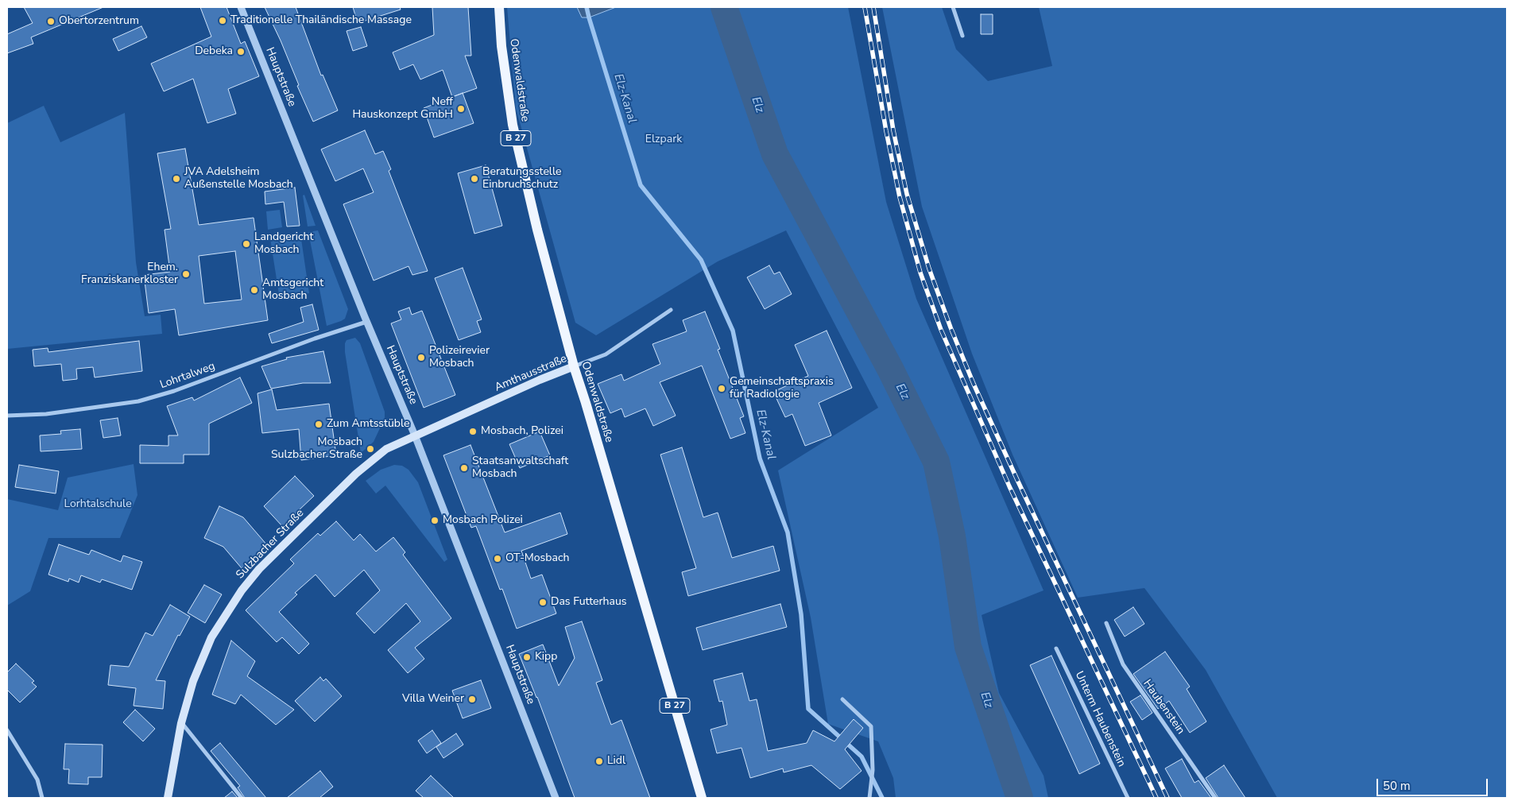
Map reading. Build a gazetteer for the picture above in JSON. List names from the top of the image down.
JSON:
{
  "streets": {
    "main road": [
      "Odenwaldstraße",
      "B 27",
      "Amthausstraße",
      "Sulzbacher Straße"
    ],
    "street": [
      "Hauptstraße",
      "Lohrtalweg",
      "Haubenstein",
      "Unterm Haubenstein"
    ]
  },
  "crossings": [
    ["Hauptstraße", "Amthausstraße"],
    ["Hauptstraße", "Lohrtalweg"],
    ["Hauptstraße", "Sulzbacher Straße"],
    ["Odenwaldstraße", "Amthausstraße"],
    ["Amthausstraße", "Sulzbacher Straße"]
  ],
  "water": ["Elz-Kanal", "Elz"],
  "parks": ["Elzpark", "Lorhtalschule"],
  "places": [
    "Traditionelle Thailändische Massage",
    "Obertorzentrum",
    "Debeka",
    "Neff Hauskonzept GmbH",
    "JVA Adelsheim Außenstelle Mosbach",
    "Beratungsstelle Einbruchschutz",
    "Landgericht Mosbach",
    "Ehem. Franziskanerkloster",
    "Amtsgericht Mosbach",
    "Polizeirevier Mosbach",
    "Gemeinschaftspraxis für Radiologie",
    "Zum Amtsstüble",
    "Mosbach, Polizei",
    "Mosbach Sulzbacher Straße",
    "Staatsanwaltschaft Mosbach",
    "Mosbach Polizei",
    "OT-Mosbach",
    "Das Futterhaus",
    "Kipp",
    "Villa Weiner",
    "Lidl"
  ],
  "scale_bar": "50 m"
}
